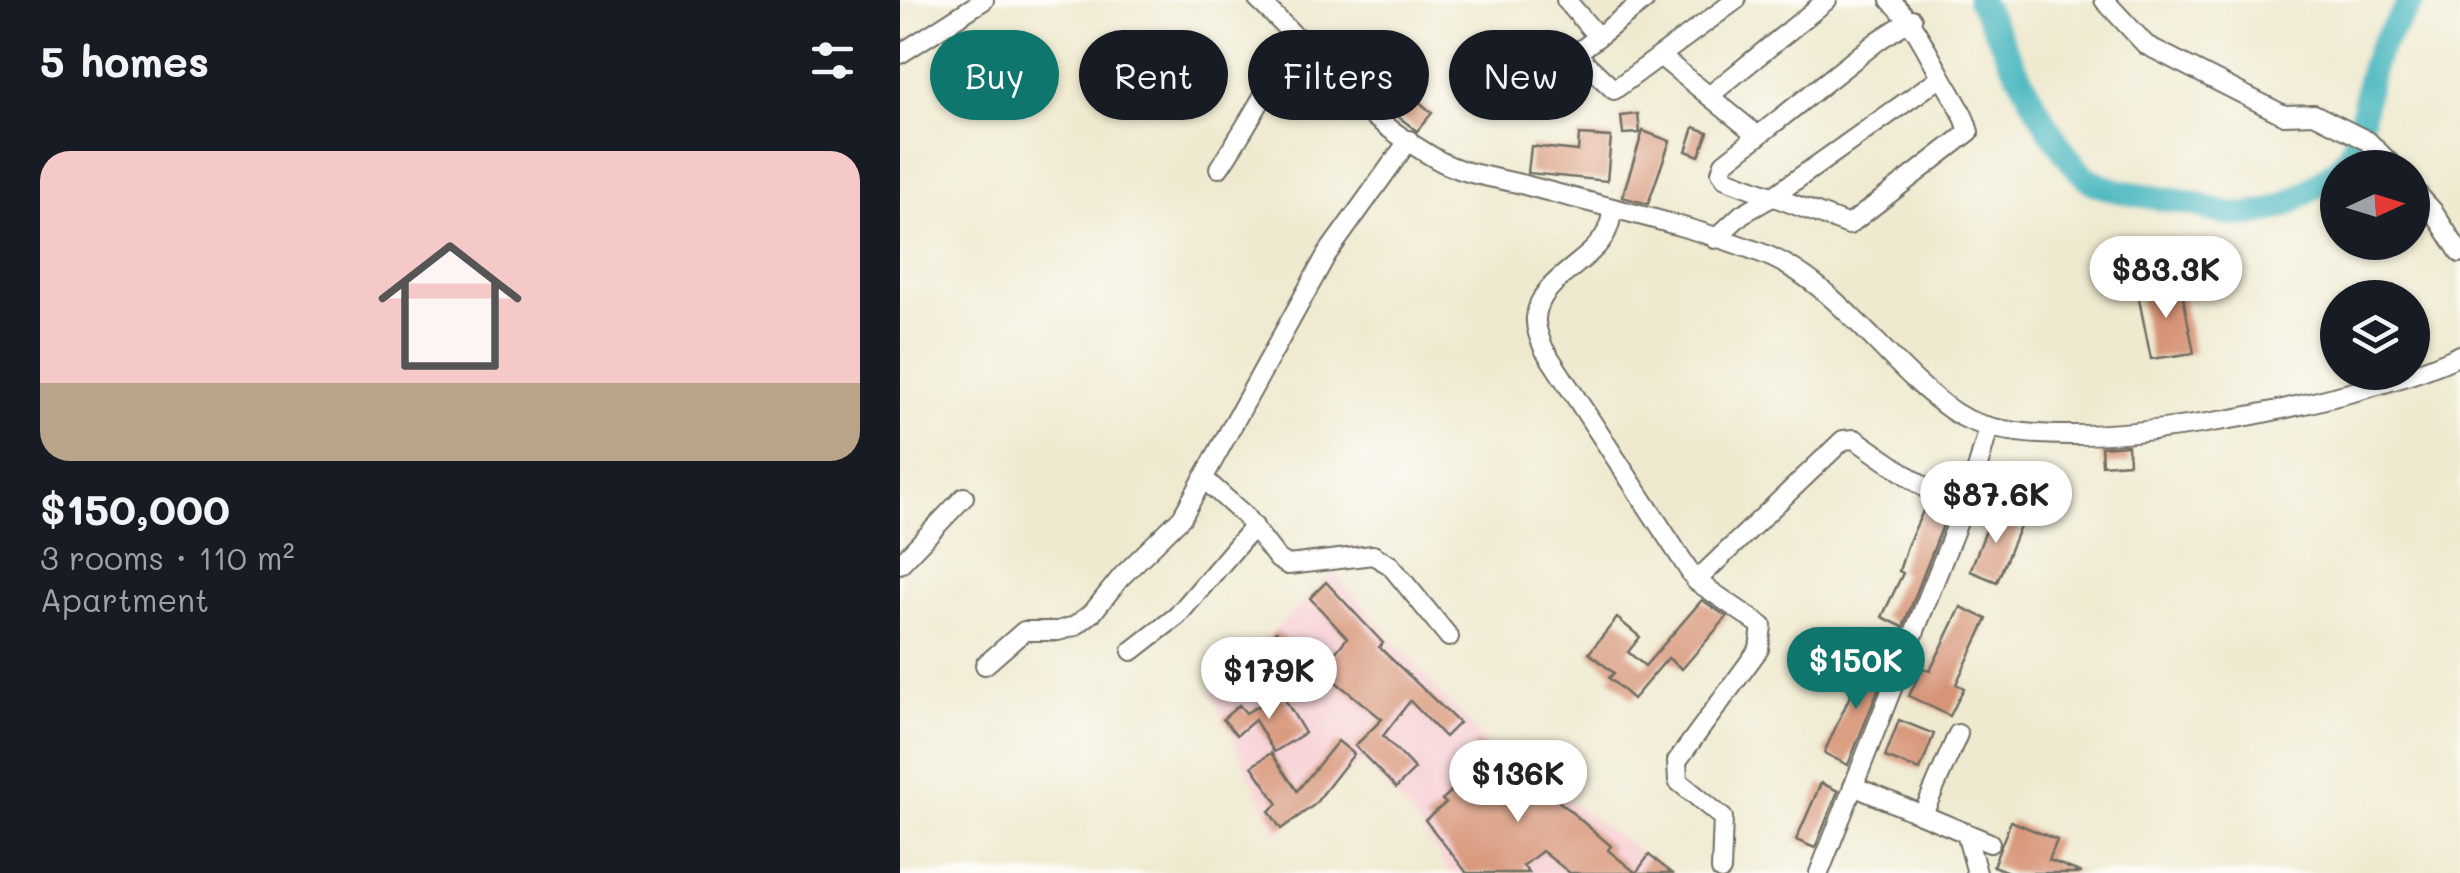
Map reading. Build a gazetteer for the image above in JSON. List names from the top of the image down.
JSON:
{
  "north": "right",
  "page": {
    "heading": "5 homes",
    "chip": [
      "Buy",
      "Rent",
      "Filters",
      "New"
    ],
    "list": [
      {
        "name": "$150,000",
        "note": "3 rooms · 110 m² · Apartment"
      }
    ],
    "price": [
      "$83.3K",
      "$87.6K",
      "$150K",
      "$179K",
      "$136K"
    ]
  }
}
